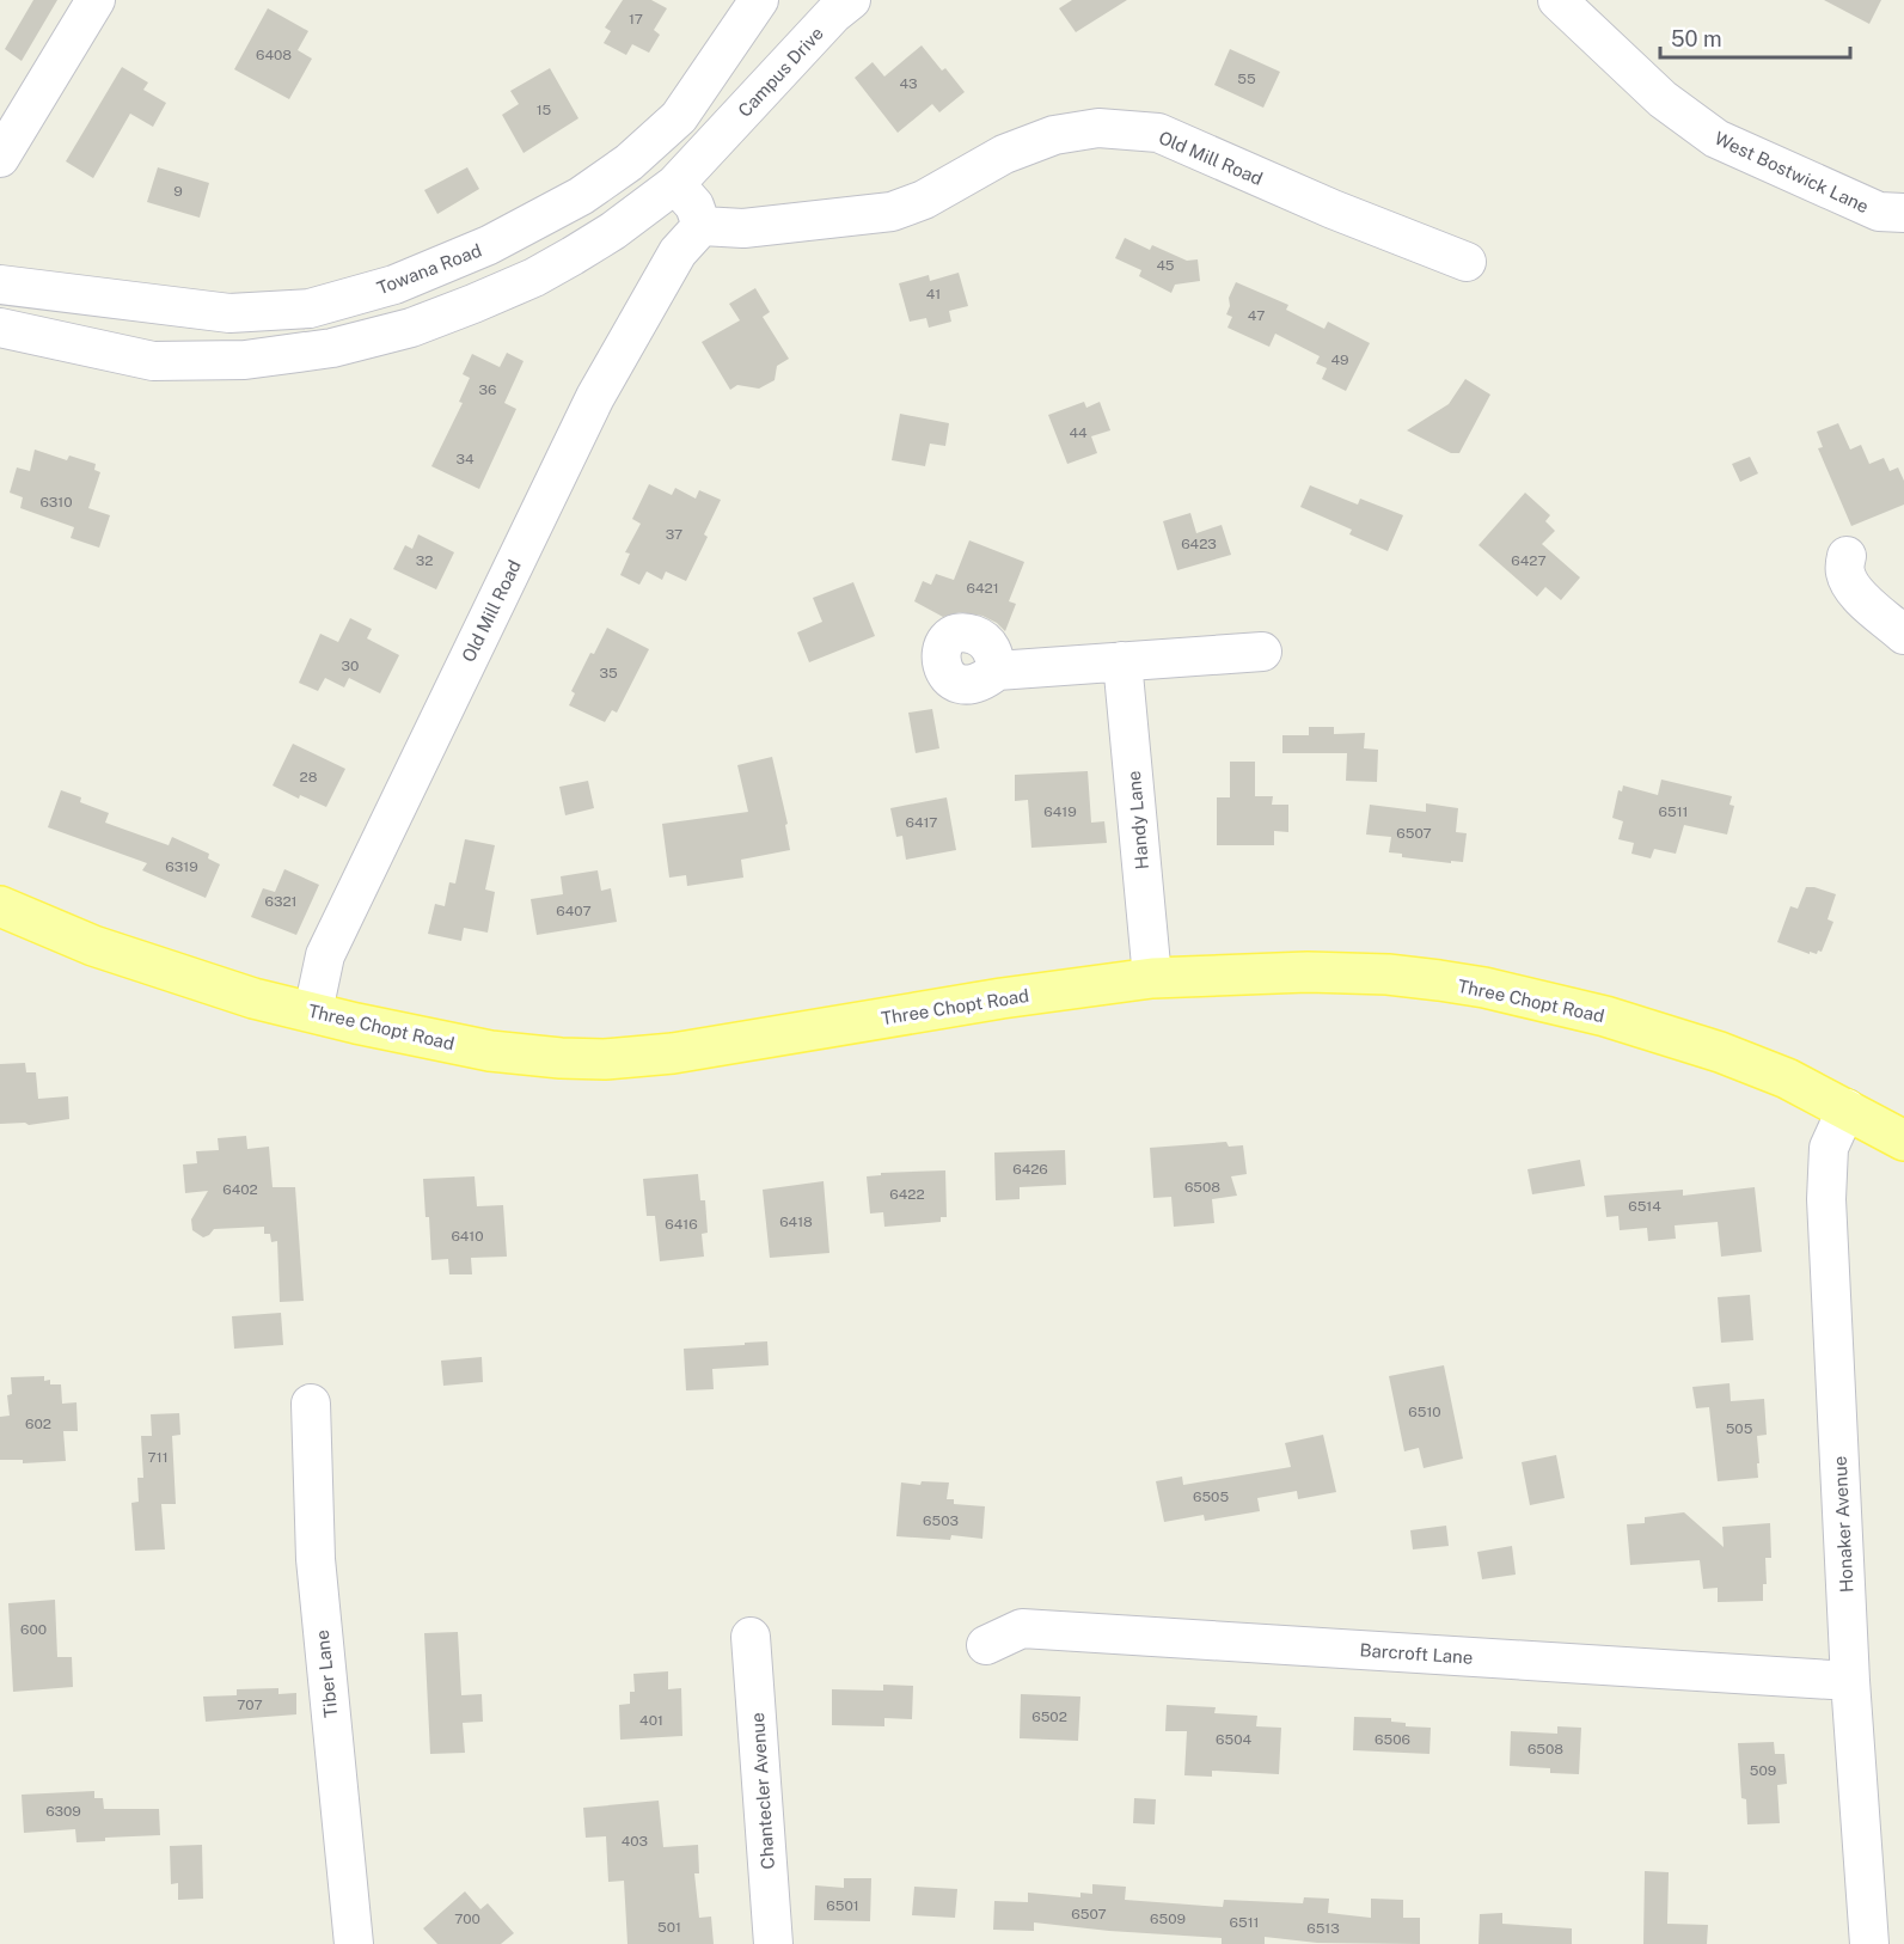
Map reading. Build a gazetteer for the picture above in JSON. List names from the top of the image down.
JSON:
{
  "streets": {
    "main road": ["Three Chopt Road"],
    "street": [
      "Campus Drive",
      "Old Mill Road",
      "West Bostwick Lane",
      "Towana Road",
      "Handy Lane",
      "Honaker Avenue",
      "Barcroft Lane",
      "Tiber Lane",
      "Chantecler Avenue"
    ]
  },
  "crossings": [
    ["Old Mill Road", "Three Chopt Road"],
    ["Handy Lane", "Three Chopt Road"],
    ["Three Chopt Road", "Honaker Avenue"],
    ["Honaker Avenue", "Barcroft Lane"]
  ],
  "house_numbers": [
    "17",
    "6408",
    "55",
    "43",
    "15",
    "9",
    "45",
    "41",
    "47",
    "49",
    "36",
    "44",
    "34",
    "6310",
    "37",
    "6423",
    "32",
    "6427",
    "6421",
    "30",
    "35",
    "28",
    "6419",
    "6511",
    "6417",
    "6507",
    "6319",
    "6321",
    "6407",
    "6426",
    "6508",
    "6402",
    "6422",
    "6514",
    "6418",
    "6416",
    "6410",
    "6510",
    "602",
    "505",
    "711",
    "6505",
    "6503",
    "600",
    "707",
    "6502",
    "401",
    "6504",
    "6506",
    "6508",
    "509",
    "6309",
    "403",
    "6501",
    "6507",
    "700",
    "6509",
    "6511",
    "501",
    "6513"
  ],
  "scale_bar": "50 m"
}
